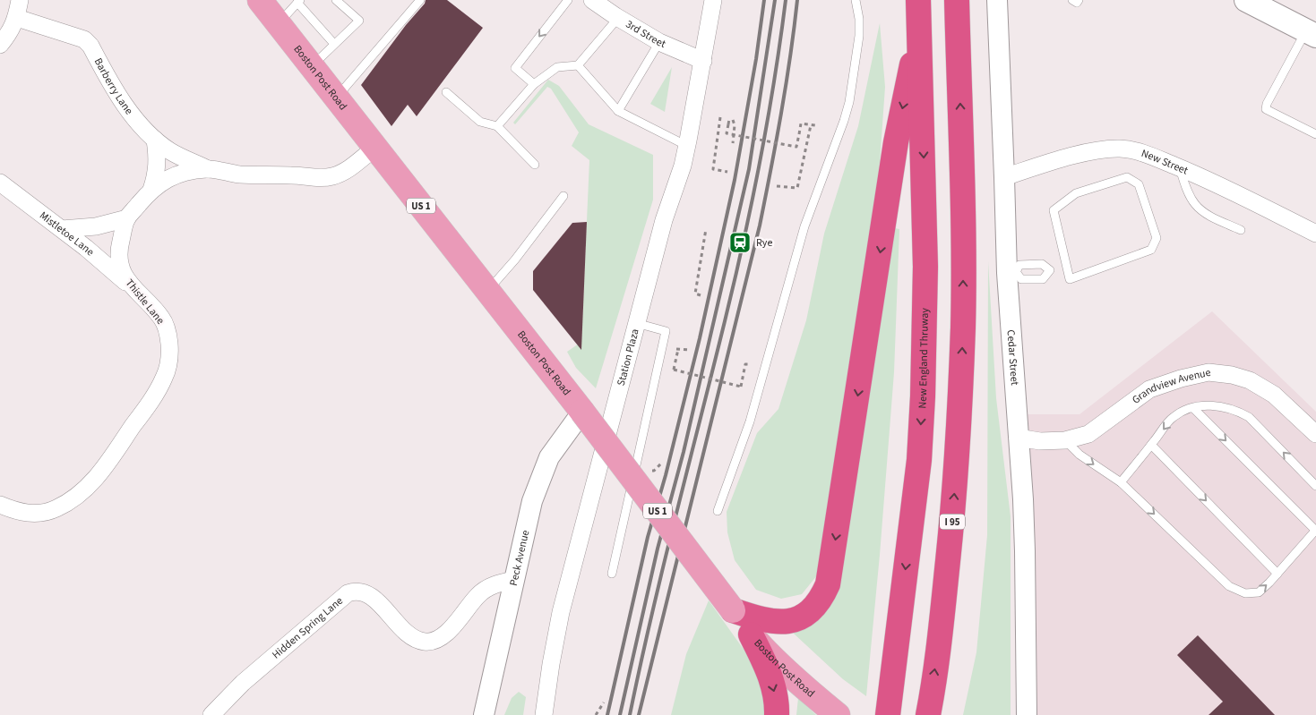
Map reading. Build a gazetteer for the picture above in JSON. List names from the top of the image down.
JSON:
{
  "streets": {
    "highway": ["New England Thruway", "I 95"],
    "main road": ["Boston Post Road", "US 1"],
    "street": [
      "3rd Street",
      "Barberry Lane",
      "New Street",
      "Mistletoe Lane",
      "Thistle Lane",
      "Station Plaza",
      "Cedar Street",
      "Grandview Avenue",
      "Peck Avenue",
      "Hidden Spring Lane"
    ]
  },
  "crossings": [
    ["3rd Street", "Station Plaza"],
    ["Boston Post Road", "Thistle Lane"],
    ["Boston Post Road", "Peck Avenue"],
    ["Barberry Lane", "Thistle Lane"],
    ["New Street", "Cedar Street"],
    ["Mistletoe Lane", "Thistle Lane"],
    ["Cedar Street", "Grandview Avenue"],
    ["Peck Avenue", "Hidden Spring Lane"]
  ],
  "places": {
    "station": ["Rye"]
  }
}
